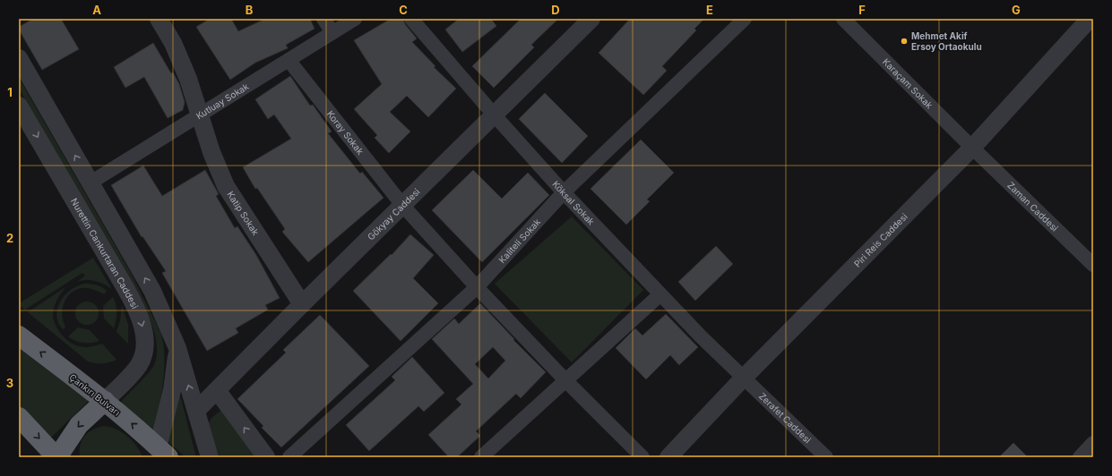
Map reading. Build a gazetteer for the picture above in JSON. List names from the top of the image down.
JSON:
{
  "streets": {
    "highway": ["Çankırı Bulvarı"],
    "street": [
      "Karaçam Sokak",
      "Kutluay Sokak",
      "Koray Sokak",
      "Köksal Sokak",
      "Zaman Caddesi",
      "Katip Sokak",
      "Gökyay Caddesi",
      "Piri Reis Caddesi",
      "Kaliteli Sokak",
      "Nurettin Cankurtaran Caddesi",
      "Zerafet Caddesi"
    ]
  },
  "crossings": [
    ["Karaçam Sokak", "Zaman Caddesi"],
    ["Karaçam Sokak", "Piri Reis Caddesi"],
    ["Kutluay Sokak", "Koray Sokak"],
    ["Kutluay Sokak", "Katip Sokak"],
    ["Koray Sokak", "Gökyay Caddesi"],
    ["Koray Sokak", "Kaliteli Sokak"],
    ["Köksal Sokak", "Gökyay Caddesi"],
    ["Köksal Sokak", "Piri Reis Caddesi"],
    ["Köksal Sokak", "Kaliteli Sokak"],
    ["Köksal Sokak", "Zerafet Caddesi"],
    ["Zaman Caddesi", "Piri Reis Caddesi"],
    ["Katip Sokak", "Gökyay Caddesi"],
    ["Piri Reis Caddesi", "Zerafet Caddesi"],
    ["Nurettin Cankurtaran Caddesi", "Çankırı Bulvarı"]
  ],
  "places": ["Mehmet Akif Ersoy Ortaokulu"],
  "grid": {
    "columns": [
      "A",
      "B",
      "C",
      "D",
      "E",
      "F",
      "G"
    ],
    "rows": ["1", "2", "3"]
  }
}
